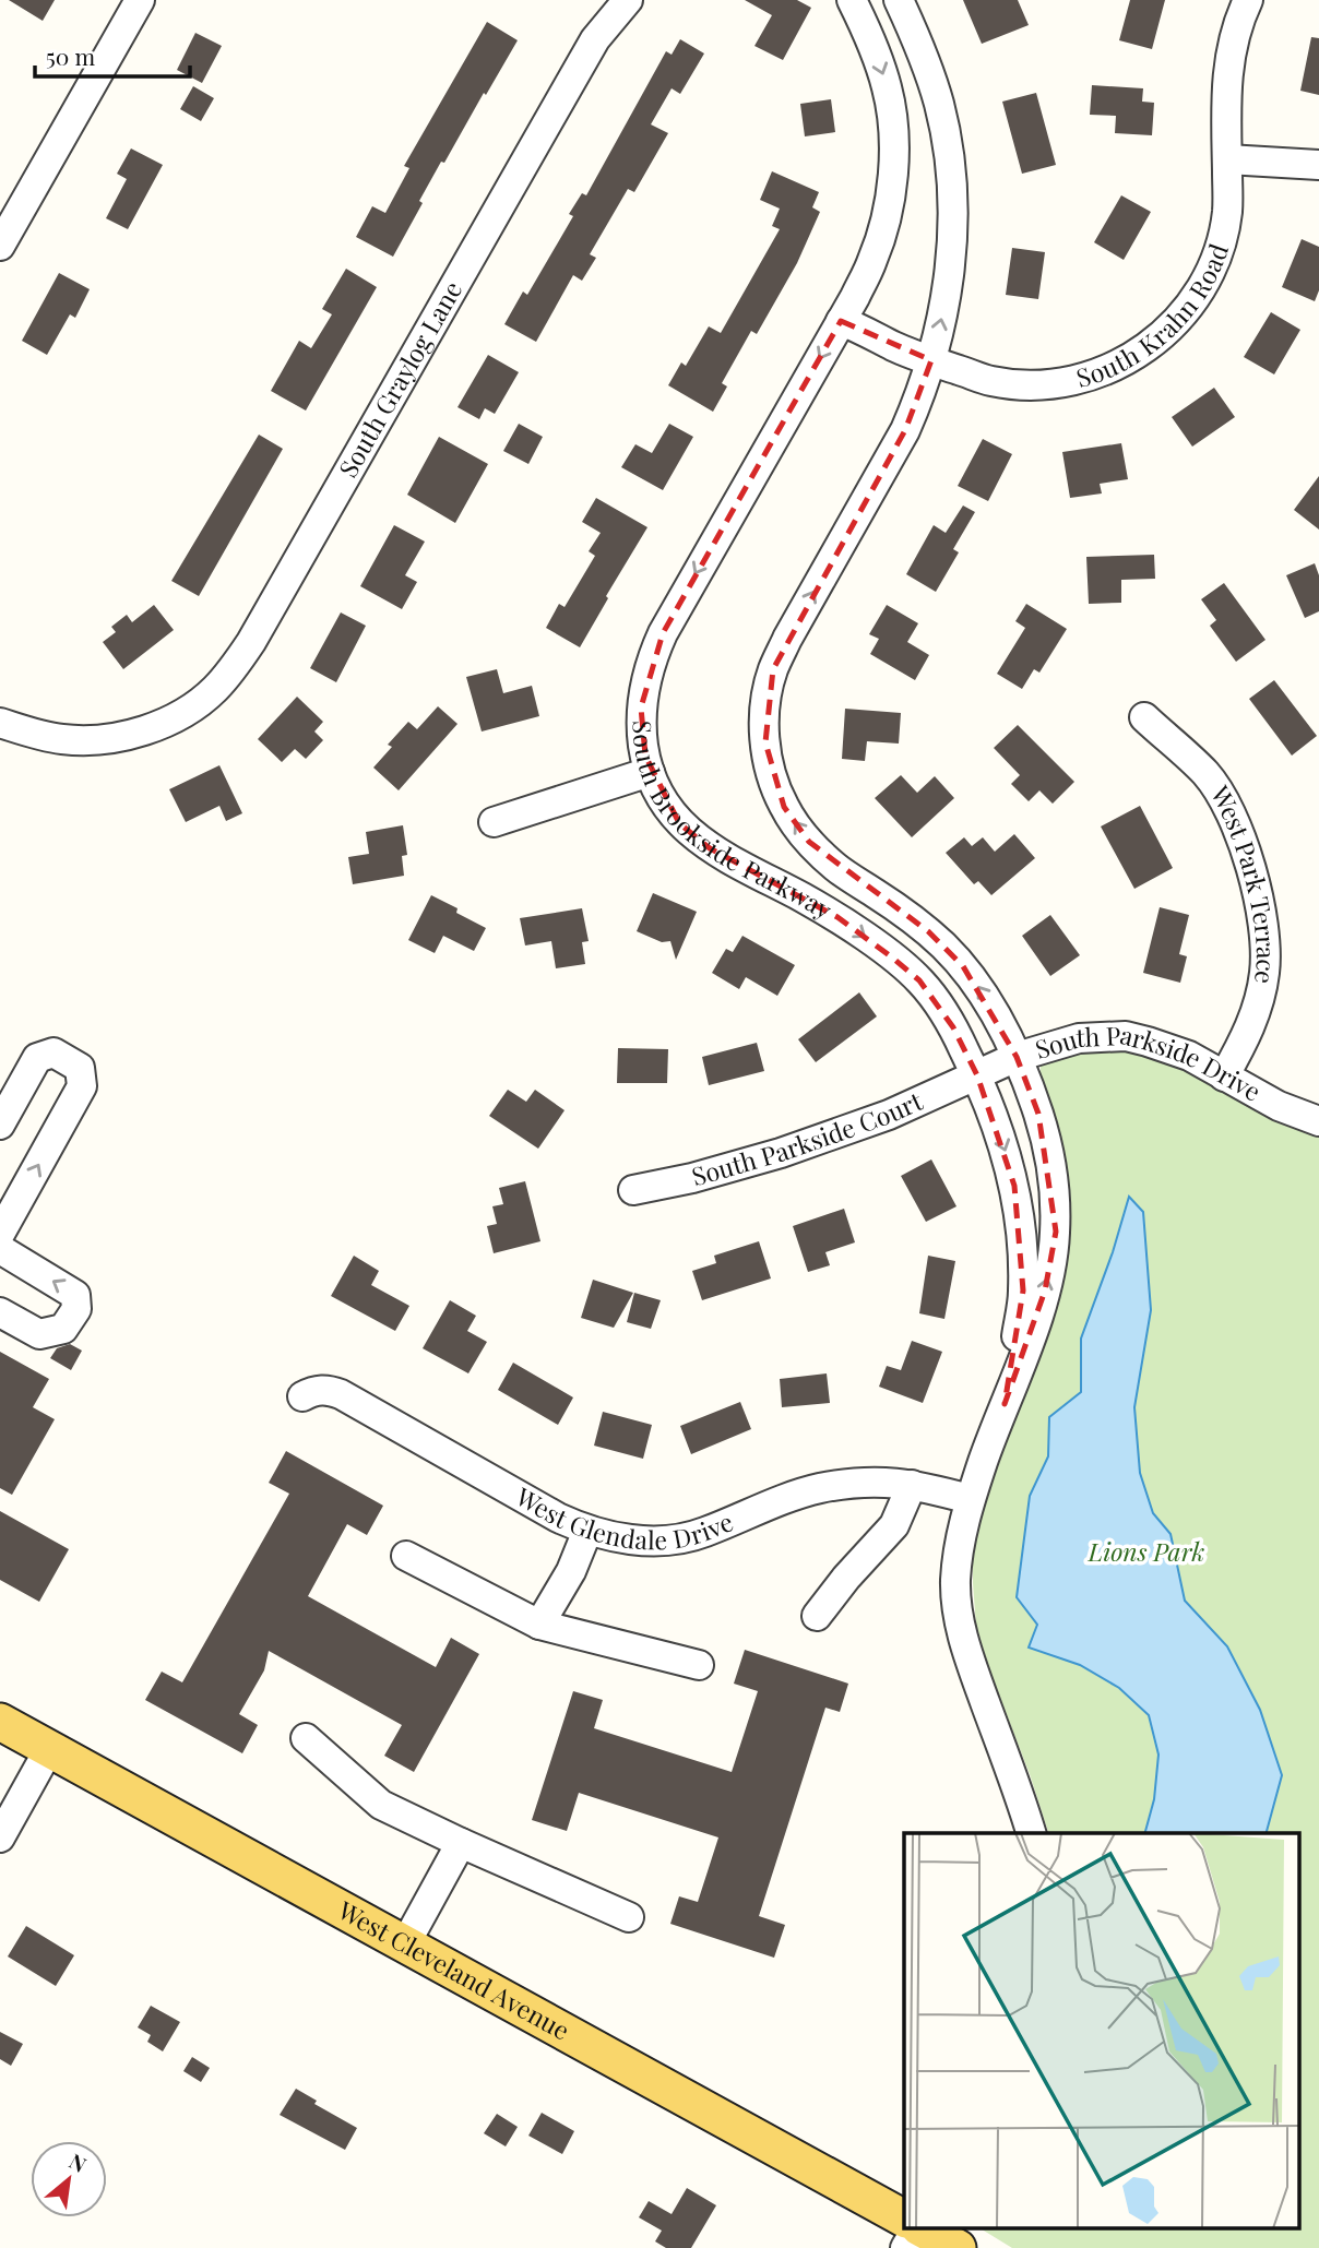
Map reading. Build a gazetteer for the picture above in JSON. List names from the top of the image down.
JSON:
{
  "streets": {
    "main road": ["West Cleveland Avenue"],
    "street": [
      "South Krahn Road",
      "South Graylog Lane",
      "South Brookside Parkway",
      "West Park Terrace",
      "South Parkside Drive",
      "South Parkside Court",
      "West Glendale Drive"
    ]
  },
  "crossings": [
    ["South Krahn Road", "South Brookside Parkway"],
    ["South Brookside Parkway", "South Parkside Drive"],
    ["South Brookside Parkway", "South Parkside Court"],
    ["South Brookside Parkway", "West Glendale Drive"],
    ["West Park Terrace", "South Parkside Drive"],
    ["South Parkside Drive", "South Parkside Court"]
  ],
  "parks": ["Lions Park"],
  "scale_bar": "50 m",
  "north": "top right"
}
